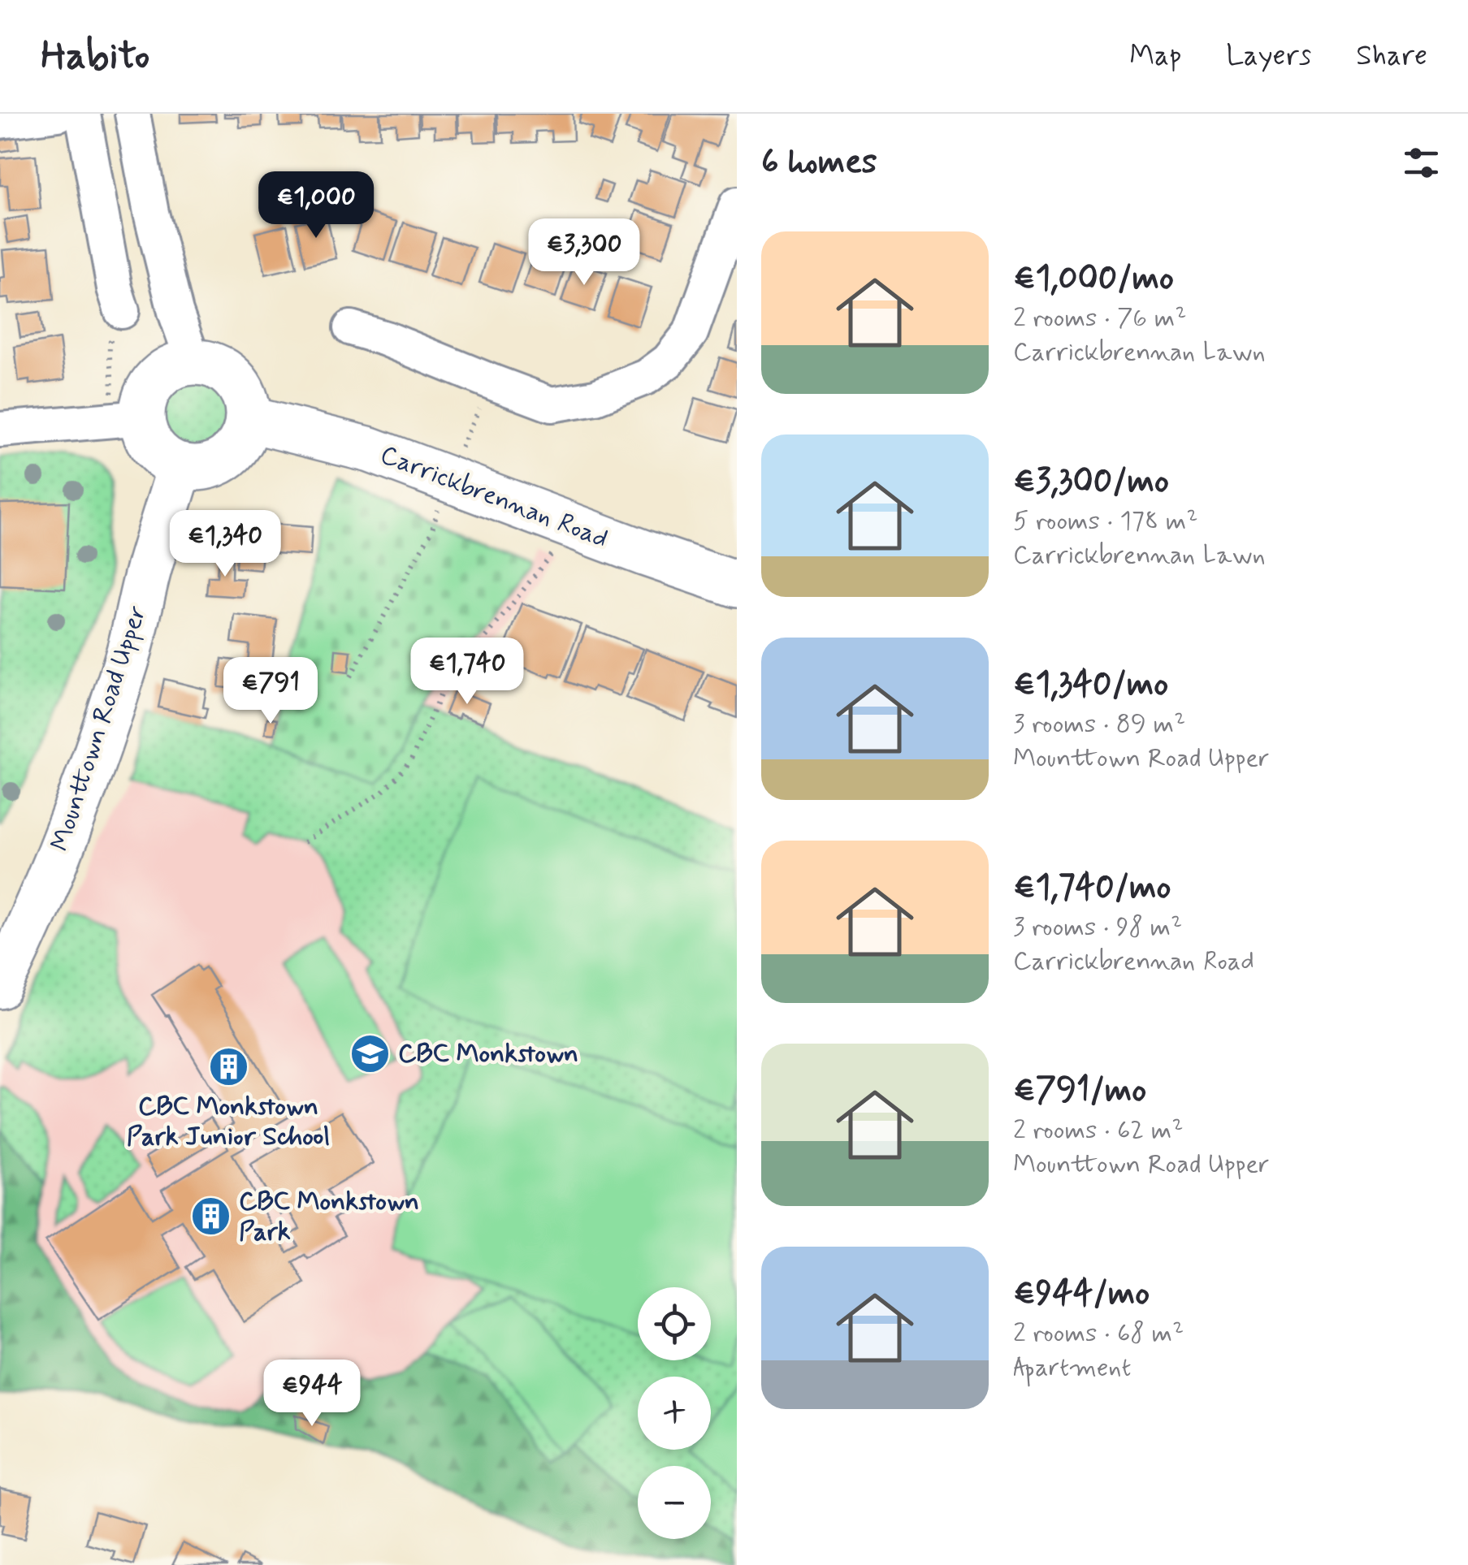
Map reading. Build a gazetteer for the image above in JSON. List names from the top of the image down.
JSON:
{
  "streets": {
    "main road": ["Carrickbrennan Road", "Mounttown Road Upper"]
  },
  "crossings": [
    ["Carrickbrennan Road", "Mounttown Road Upper"]
  ],
  "places": {
    "school or university": ["CBC Monkstown"],
    "building": ["CBC Monkstown Park Junior School", "CBC Monkstown Park"]
  },
  "page": {
    "header": "Habito",
    "nav": ["Map", "Layers", "Share"],
    "heading": "6 homes",
    "price": [
      "€1,000",
      "€3,300",
      "€1,340",
      "€1,740",
      "€791",
      "€944"
    ],
    "list": [
      {
        "name": "€1,000/mo",
        "note": "2 rooms · 76 m² · Carrickbrennan Lawn"
      },
      {
        "name": "€3,300/mo",
        "note": "5 rooms · 178 m² · Carrickbrennan Lawn"
      },
      {
        "name": "€1,340/mo",
        "note": "3 rooms · 89 m² · Mounttown Road Upper"
      },
      {
        "name": "€1,740/mo",
        "note": "3 rooms · 98 m² · Carrickbrennan Road"
      },
      {
        "name": "€791/mo",
        "note": "2 rooms · 62 m² · Mounttown Road Upper"
      },
      {
        "name": "€944/mo",
        "note": "2 rooms · 68 m² · Apartment"
      }
    ],
    "map_buttons": ["+", "−"]
  }
}
